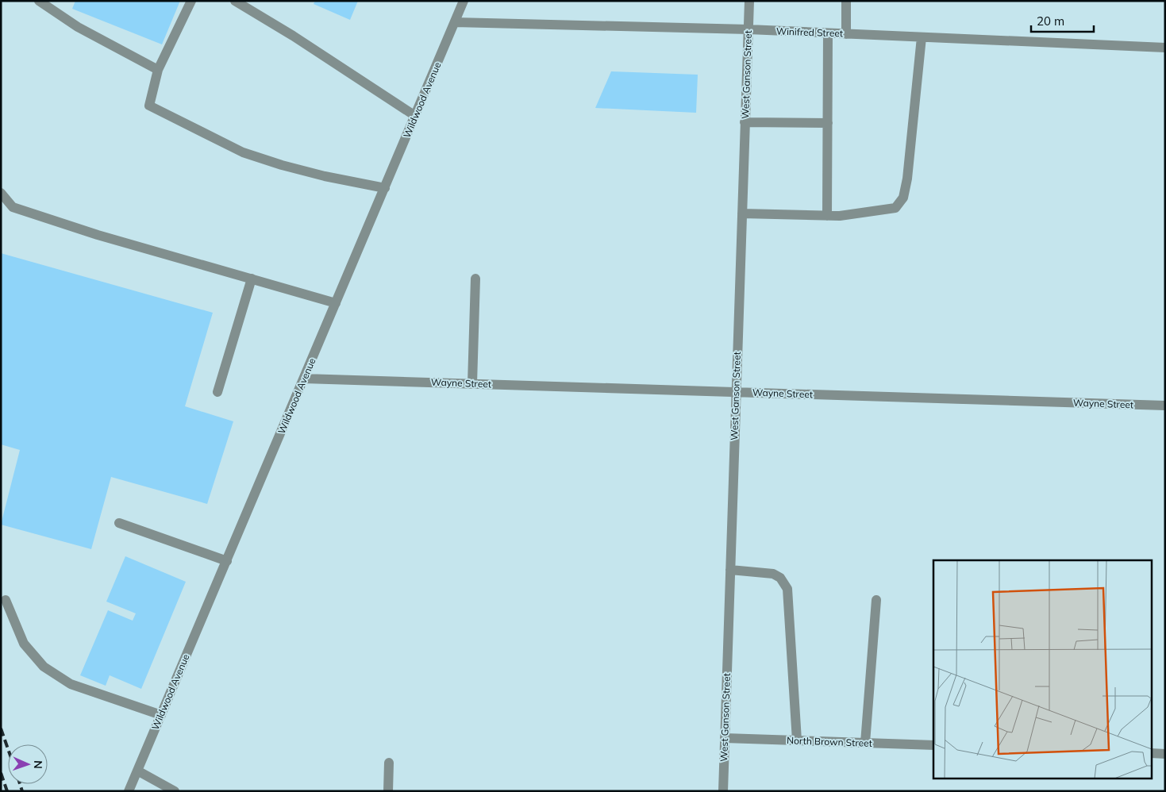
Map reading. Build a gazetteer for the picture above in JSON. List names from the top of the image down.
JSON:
{
  "streets": {
    "street": [
      "Winifred Street",
      "West Ganson Street",
      "Wildwood Avenue",
      "Wayne Street",
      "North Brown Street"
    ]
  },
  "crossings": [
    ["Winifred Street", "West Ganson Street"],
    ["Winifred Street", "Wildwood Avenue"],
    ["West Ganson Street", "Wayne Street"],
    ["West Ganson Street", "North Brown Street"],
    ["Wildwood Avenue", "Wayne Street"]
  ],
  "scale_bar": "20 m",
  "north": "right"
}
